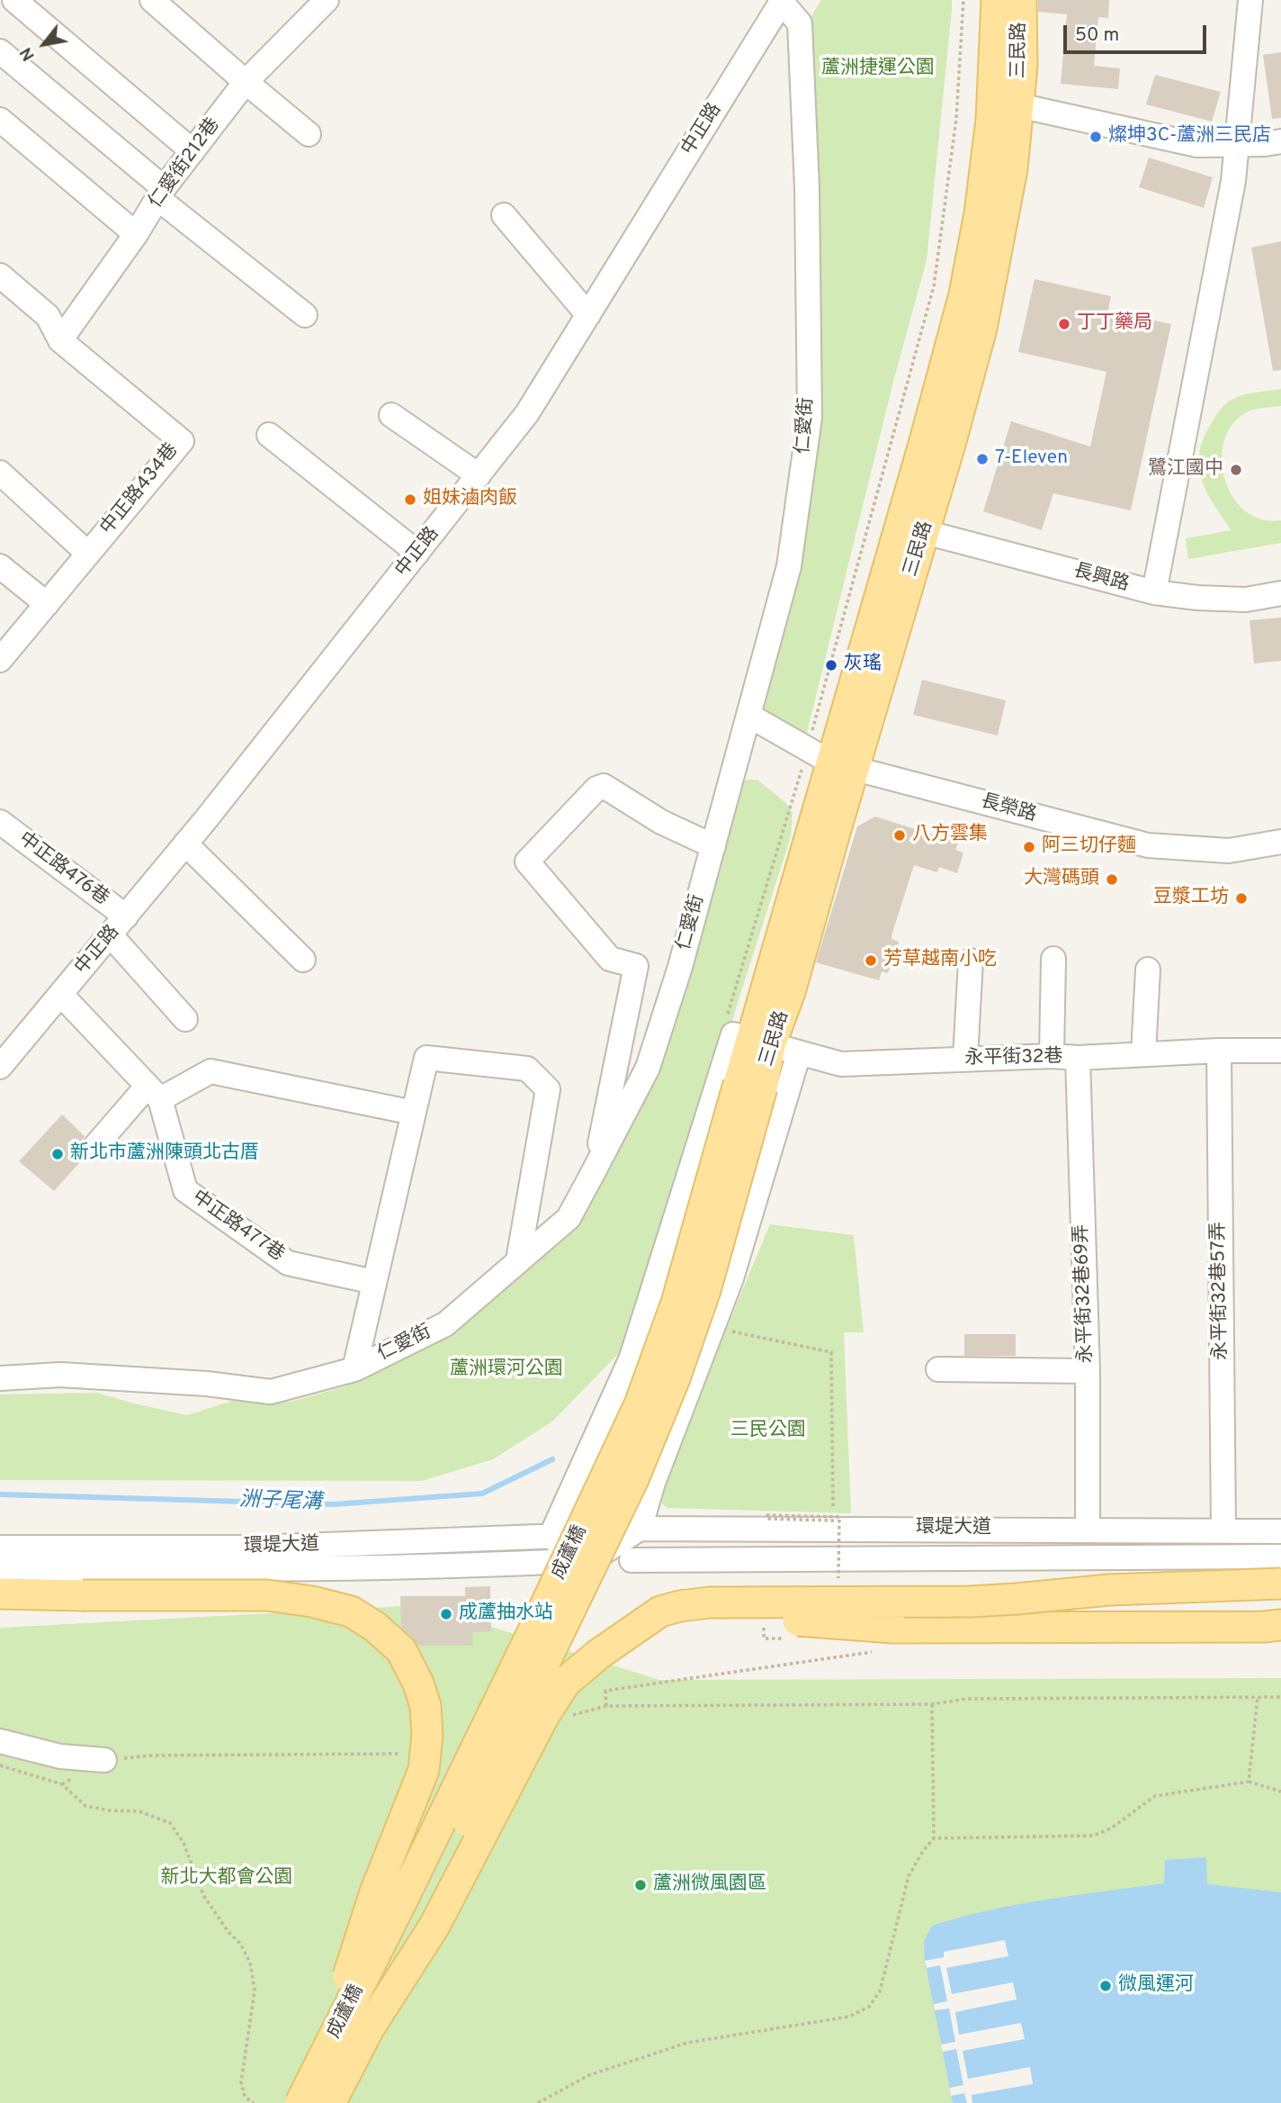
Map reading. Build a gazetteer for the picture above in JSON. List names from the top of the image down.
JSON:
{
  "streets": {
    "main road": ["三民路", "成蘆橋"],
    "street": [
      "中正路",
      "仁愛街212巷",
      "仁愛街",
      "中正路434巷",
      "長興路",
      "長榮路",
      "中正路476巷",
      "永平街32巷",
      "中正路477巷",
      "永平街32巷57弄",
      "永平街32巷69弄",
      "環堤大道"
    ]
  },
  "crossings": [
    ["三民路", "長興路"],
    ["三民路", "長榮路"],
    ["三民路", "永平街32巷"],
    ["三民路", "成蘆橋"],
    ["中正路", "仁愛街"],
    ["中正路", "中正路476巷"],
    ["中正路", "中正路477巷"],
    ["仁愛街212巷", "中正路434巷"],
    ["仁愛街", "長榮路"],
    ["永平街32巷", "永平街32巷57弄"],
    ["永平街32巷", "永平街32巷69弄"],
    ["永平街32巷57弄", "環堤大道"],
    ["永平街32巷69弄", "環堤大道"]
  ],
  "water": ["洲子尾溝"],
  "parks": [
    "蘆洲捷運公園",
    "蘆洲環河公園",
    "三民公園",
    "新北大都會公園"
  ],
  "places": [
    "燦坤3C-蘆洲三民店",
    "丁丁藥局",
    "7-Eleven",
    "鷺江國中",
    "姐妹滷肉飯",
    "灰瑤",
    "八方雲集",
    "阿三切仔麵",
    "大灣碼頭",
    "豆漿工坊",
    "芳草越南小吃",
    "新北市蘆洲陳頭北古厝",
    "成蘆抽水站",
    "蘆洲微風園區",
    "微風運河"
  ],
  "scale_bar": "50 m",
  "north": "bottom left"
}
